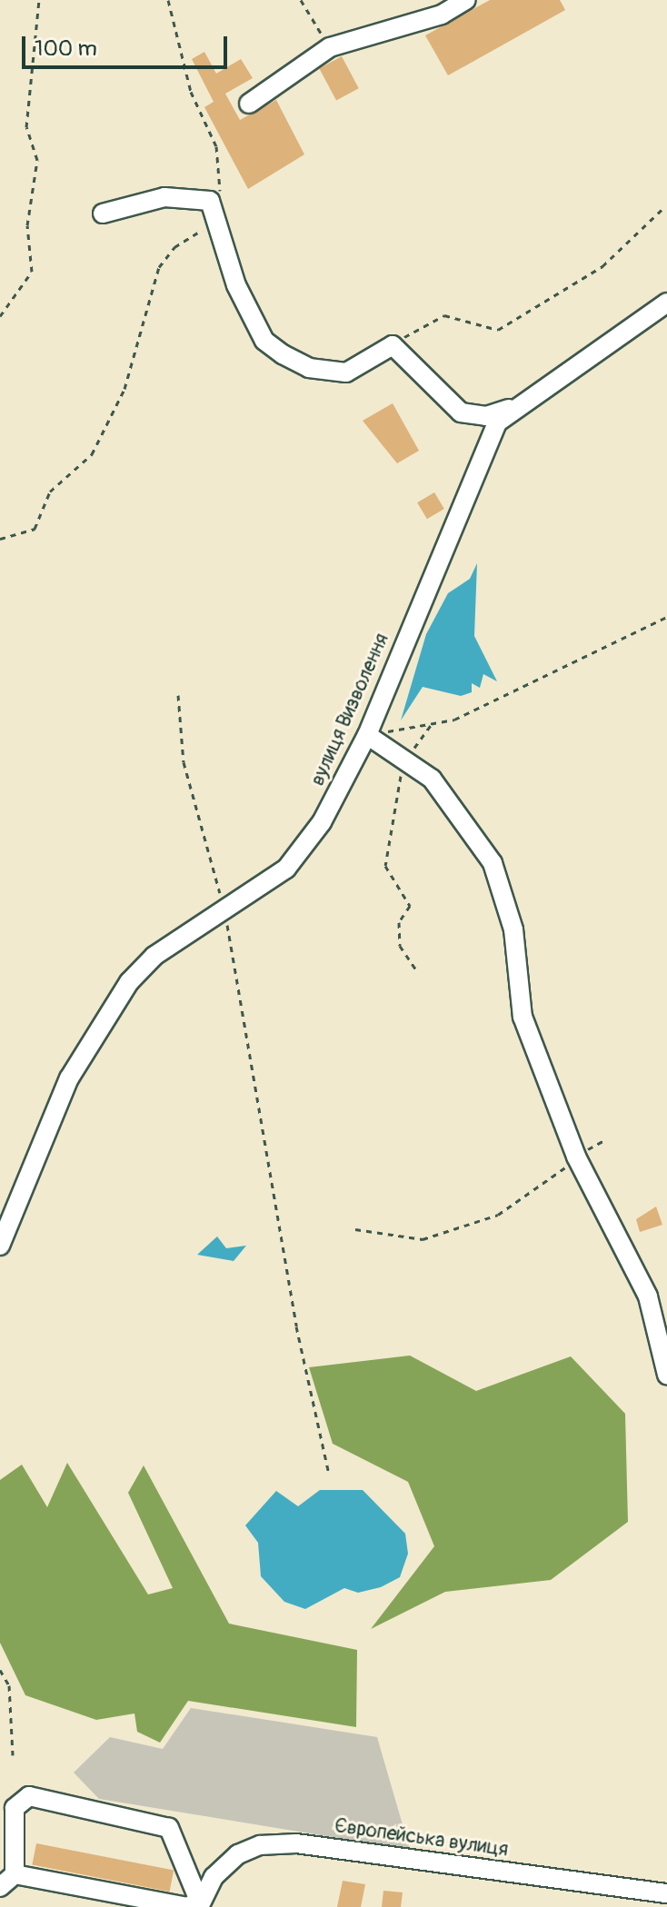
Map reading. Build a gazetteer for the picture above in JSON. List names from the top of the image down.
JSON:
{
  "streets": {
    "street": ["вулиця Визволення", "Європейська вулиця"]
  },
  "scale_bar": "100 m"
}
